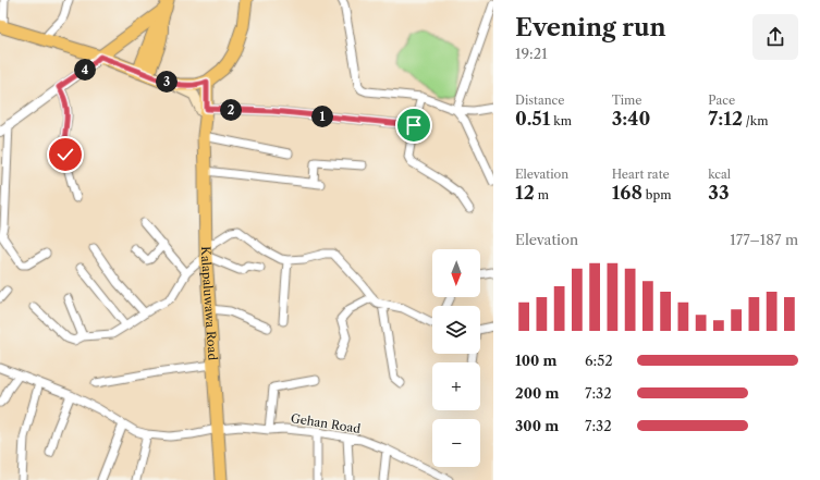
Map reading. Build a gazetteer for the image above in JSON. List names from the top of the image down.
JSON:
{
  "streets": {
    "main road": ["Kalapaluwawa Road"],
    "street": ["Gehan Road"]
  },
  "crossings": [
    ["Kalapaluwawa Road", "Gehan Road"]
  ],
  "north": "bottom",
  "page": {
    "heading": ["Evening run", "19:21"],
    "pins": [
      "4",
      "3",
      "2",
      "1"
    ],
    "stats": [
      ["Distance", "0.51 km"],
      ["Time", "3:40"],
      ["Pace", "7:12 /km"],
      ["Elevation", "12 m"],
      ["Heart rate", "168 bpm"],
      ["kcal", "33"]
    ],
    "chart": ["Elevation", "177–187 m"],
    "map_buttons": ["+", "−"],
    "list": [
      {
        "name": "100 m",
        "note": "6:52"
      },
      {
        "name": "200 m",
        "note": "7:32"
      },
      {
        "name": "300 m",
        "note": "7:32"
      }
    ]
  }
}
